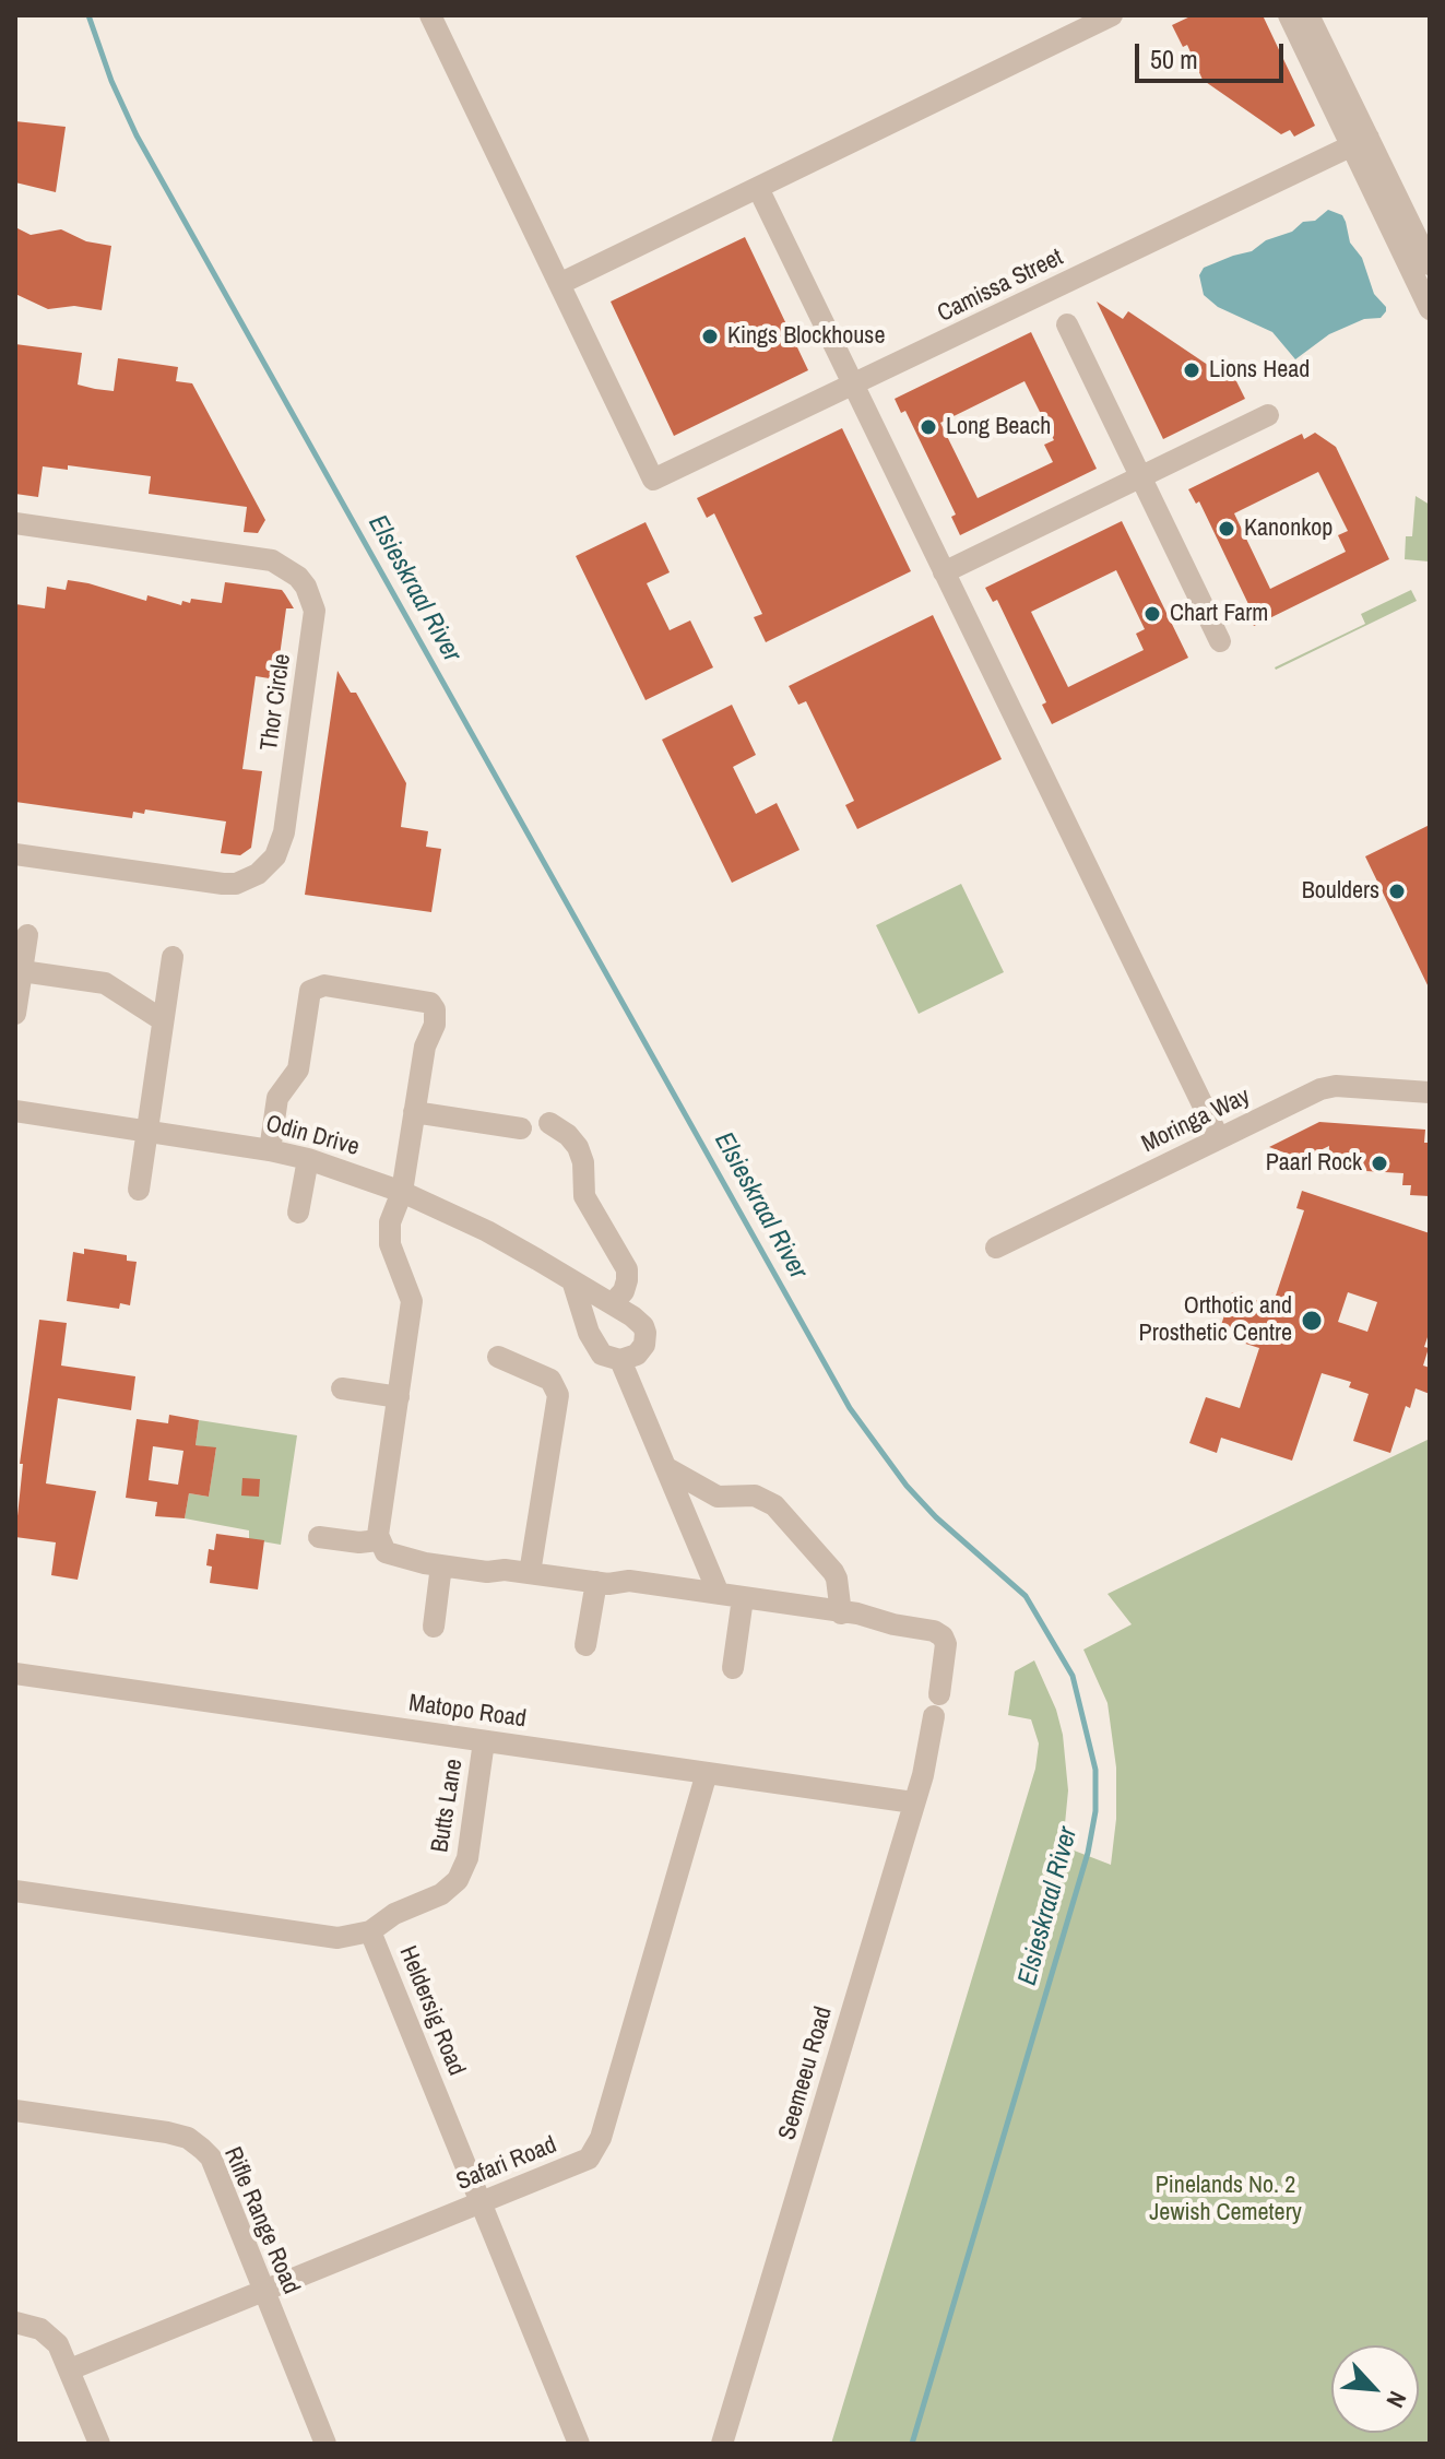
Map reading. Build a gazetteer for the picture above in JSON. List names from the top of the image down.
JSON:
{
  "streets": {
    "street": [
      "Camissa Street",
      "Thor Circle",
      "Moringa Way",
      "Odin Drive",
      "Matopo Road",
      "Butts Lane",
      "Heldersig Road",
      "Seemeeu Road",
      "Safari Road",
      "Rifle Range Road"
    ]
  },
  "crossings": [
    ["Matopo Road", "Butts Lane"],
    ["Matopo Road", "Seemeeu Road"],
    ["Matopo Road", "Safari Road"],
    ["Butts Lane", "Heldersig Road"],
    ["Heldersig Road", "Safari Road"],
    ["Safari Road", "Rifle Range Road"]
  ],
  "water": ["Elsieskraal River"],
  "parks": ["Pinelands No. 2 Jewish Cemetery"],
  "places": [
    "Kings Blockhouse",
    "Lions Head",
    "Long Beach",
    "Kanonkop",
    "Chart Farm",
    "Boulders",
    "Paarl Rock",
    "Orthotic and Prosthetic Centre"
  ],
  "scale_bar": "50 m",
  "north": "bottom right"
}
